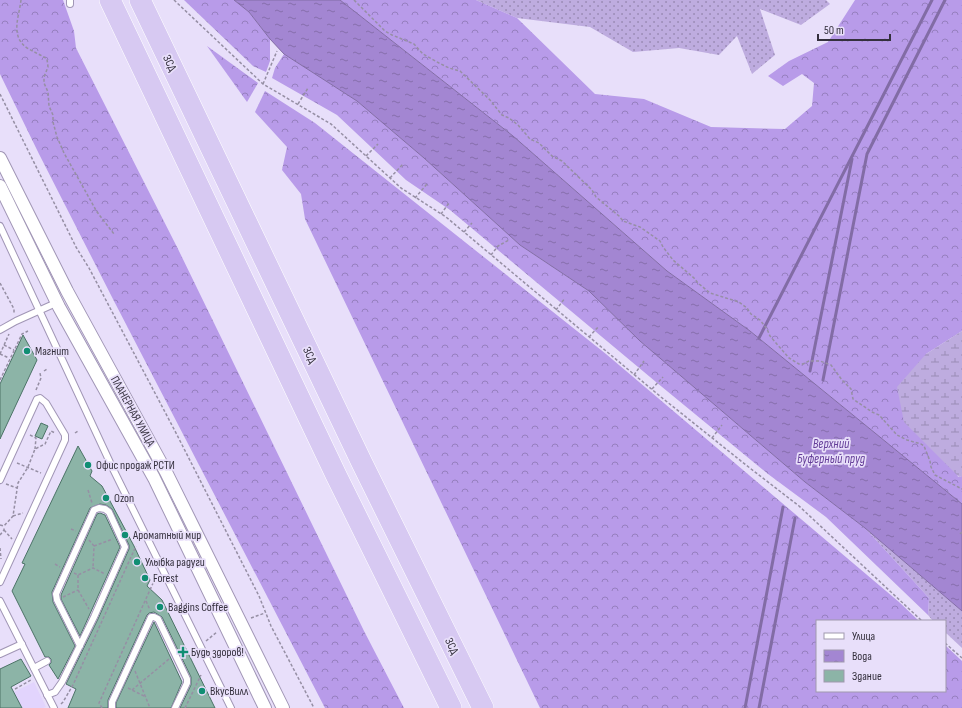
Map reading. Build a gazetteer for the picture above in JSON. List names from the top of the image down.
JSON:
{
  "streets": {
    "highway": ["ЗСД"],
    "street": ["ПЛАНЕРНАЯ УЛИЦА"]
  },
  "water": ["Верхний Буферный пруд"],
  "places": {
    "other": [
      "Магнит",
      "Офис продаж РСТИ",
      "Ozon",
      "Ароматный мир",
      "Улыбка радуги",
      "Forest",
      "Baggins Coffee",
      "ВкусВилл"
    ],
    "health": ["Будь здоров!"]
  },
  "legend": ["Улица", "Вода", "Здание"],
  "scale_bar": "50 m"
}
